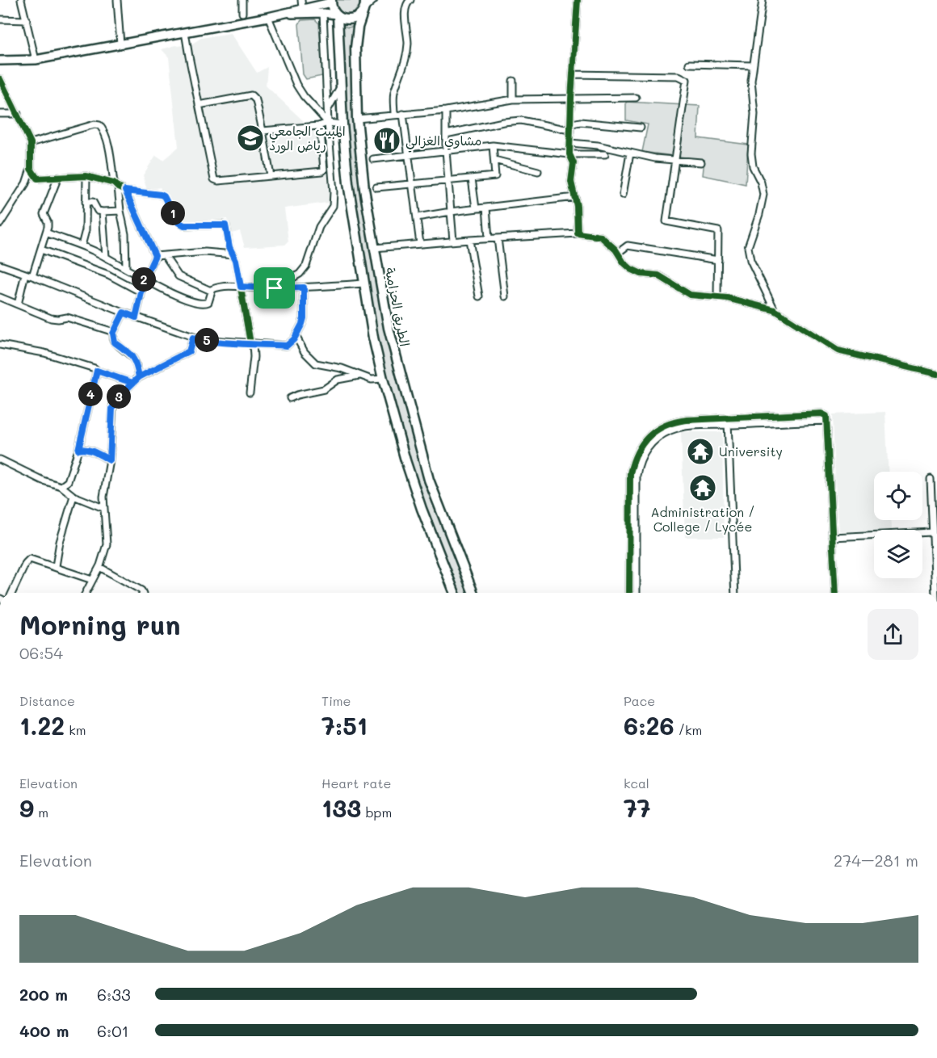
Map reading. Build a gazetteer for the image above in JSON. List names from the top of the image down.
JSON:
{
  "streets": {
    "highway": ["الطريق الحزامية"]
  },
  "places": {
    "school or university": ["المبيت الجامعي رياض الورد"],
    "restaurant": ["مشاوي الغزالي"],
    "temple": ["University", "Administration / College / Lycée"]
  },
  "page": {
    "pins": [
      "1",
      "2",
      "5",
      "4",
      "3"
    ],
    "heading": ["Morning run", "06:54"],
    "stats": [
      ["Distance", "1.22 km"],
      ["Time", "7:51"],
      ["Pace", "6:26 /km"],
      ["Elevation", "9 m"],
      ["Heart rate", "133 bpm"],
      ["kcal", "77"]
    ],
    "chart": ["Elevation", "274–281 m"],
    "list": [
      {
        "name": "200 m",
        "note": "6:33"
      },
      {
        "name": "400 m",
        "note": "6:01"
      }
    ]
  }
}
